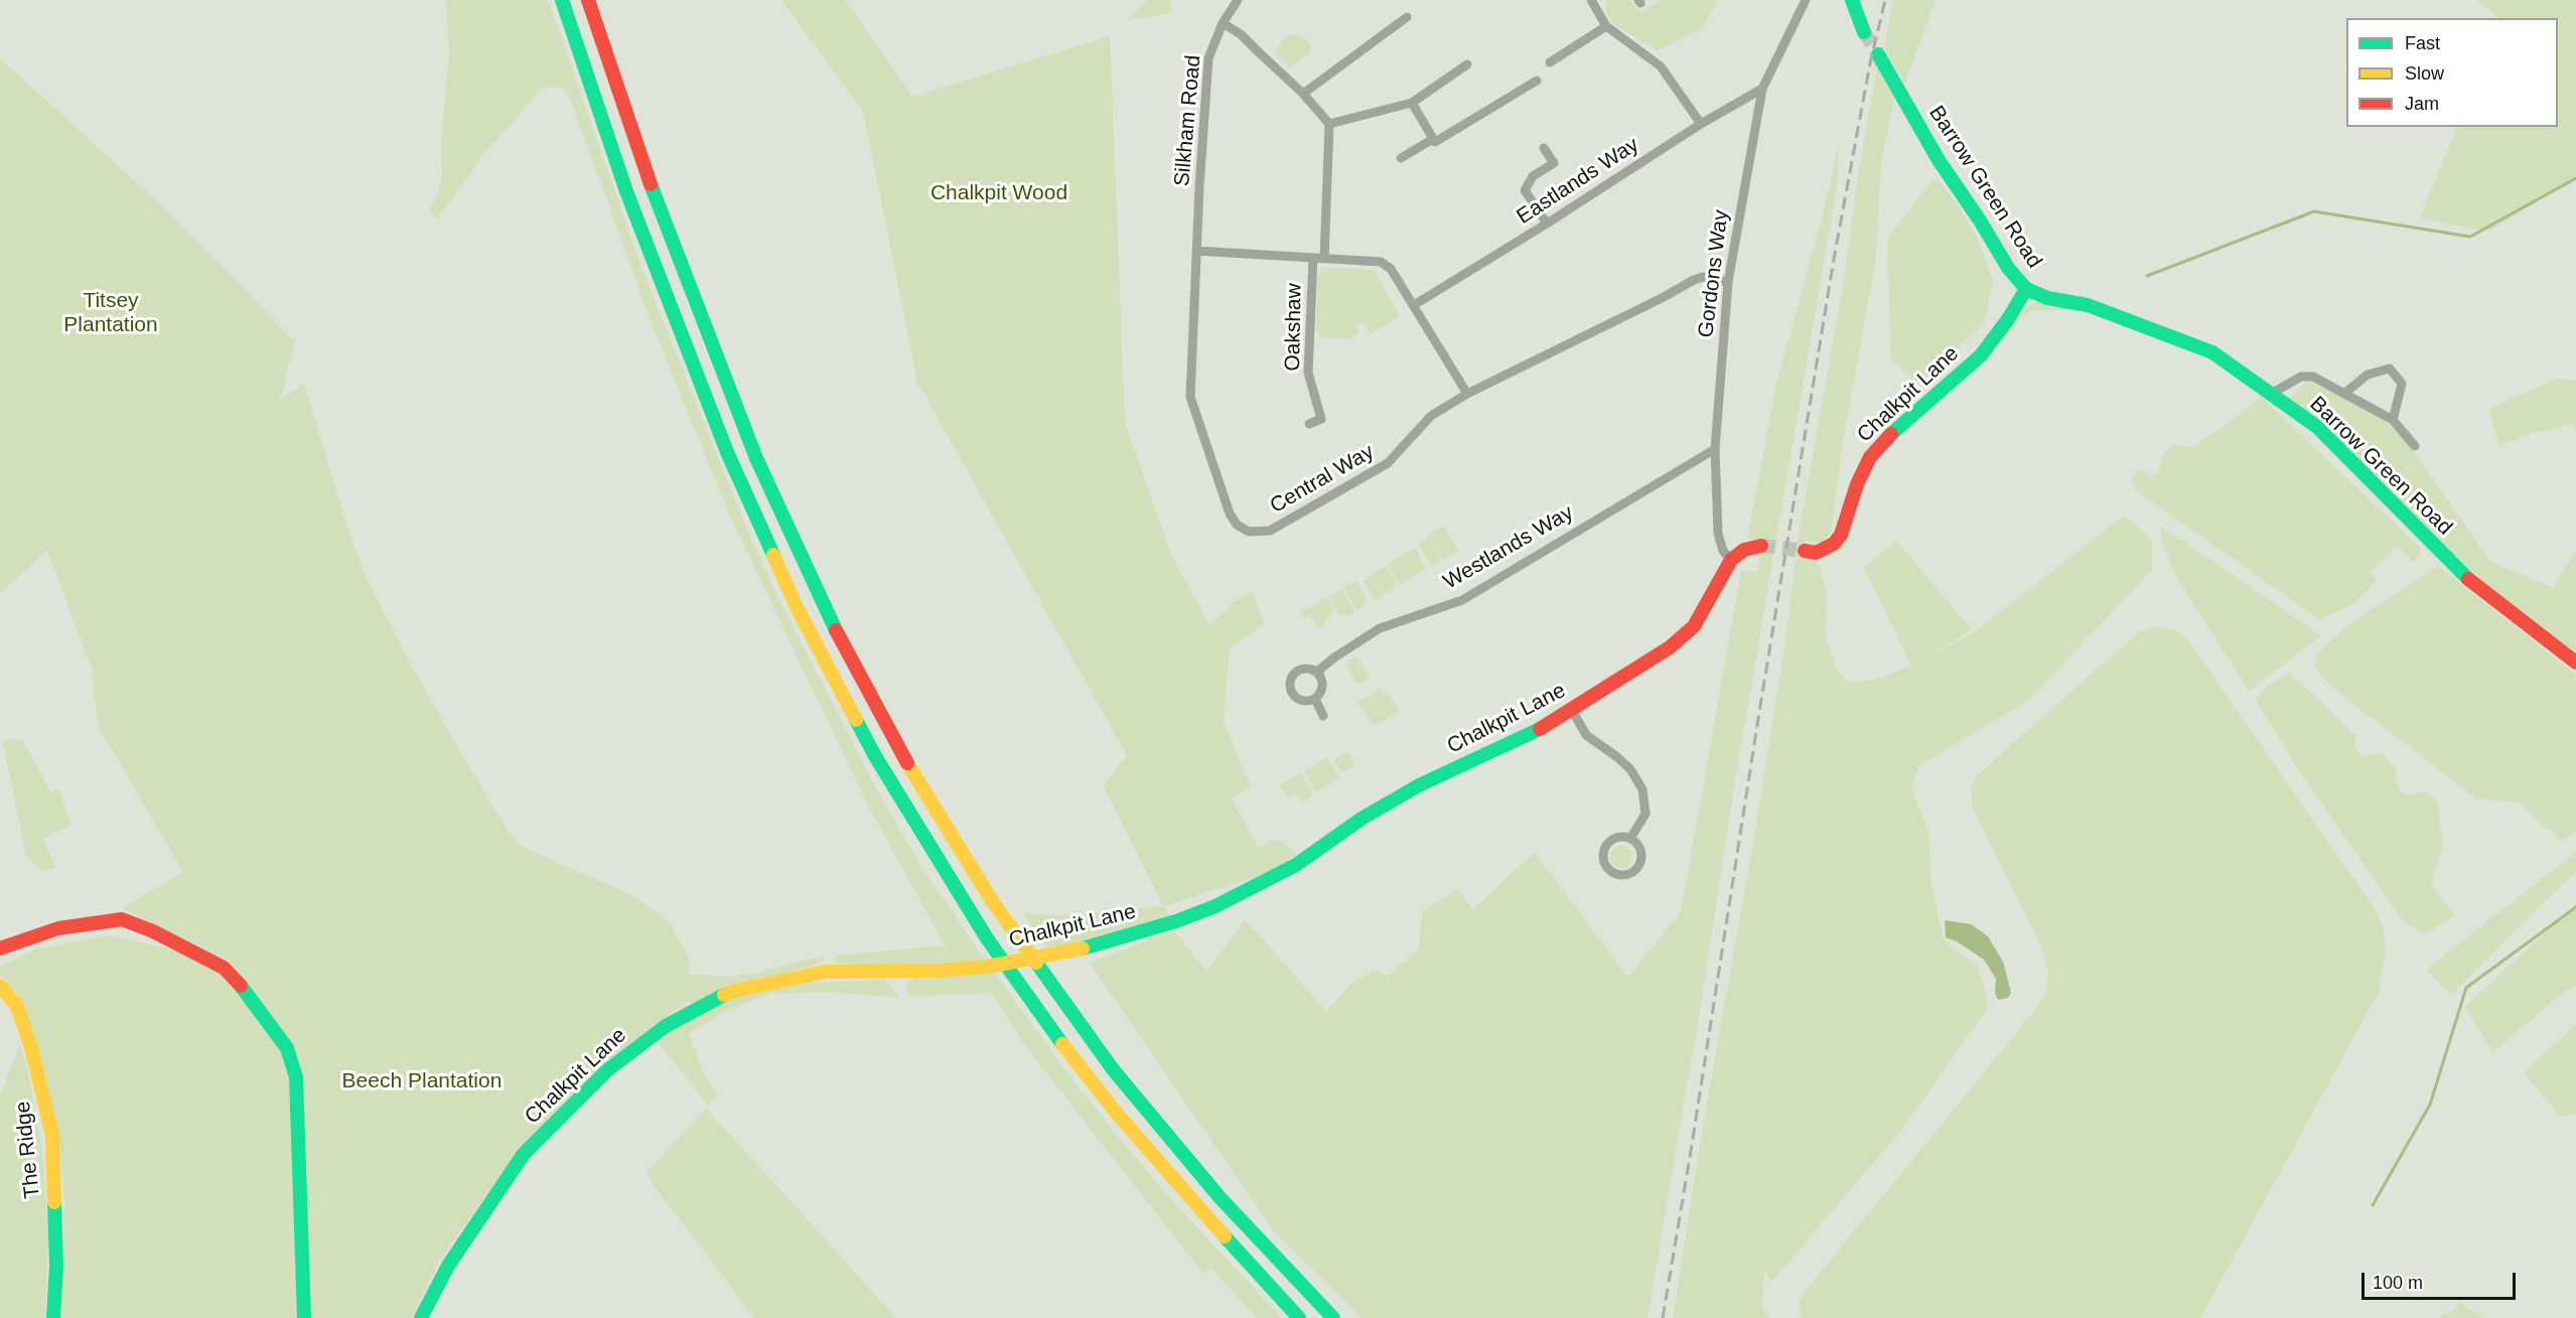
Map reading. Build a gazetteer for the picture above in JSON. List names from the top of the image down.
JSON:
{
  "streets": {
    "main road": ["Barrow Green Road", "Chalkpit Lane", "The Ridge"],
    "street": [
      "Silkham Road",
      "Eastlands Way",
      "Gordons Way",
      "Oakshaw",
      "Central Way",
      "Westlands Way"
    ]
  },
  "crossings": [
    ["Silkham Road", "Central Way"],
    ["Eastlands Way", "Gordons Way"],
    ["Barrow Green Road", "Chalkpit Lane"],
    ["Gordons Way", "Chalkpit Lane"],
    ["Gordons Way", "Central Way"],
    ["Gordons Way", "Westlands Way"]
  ],
  "parks": ["Chalkpit Wood", "Titsey Plantation", "Beech Plantation"],
  "legend": ["Fast", "Slow", "Jam"],
  "scale_bar": "100 m"
}
